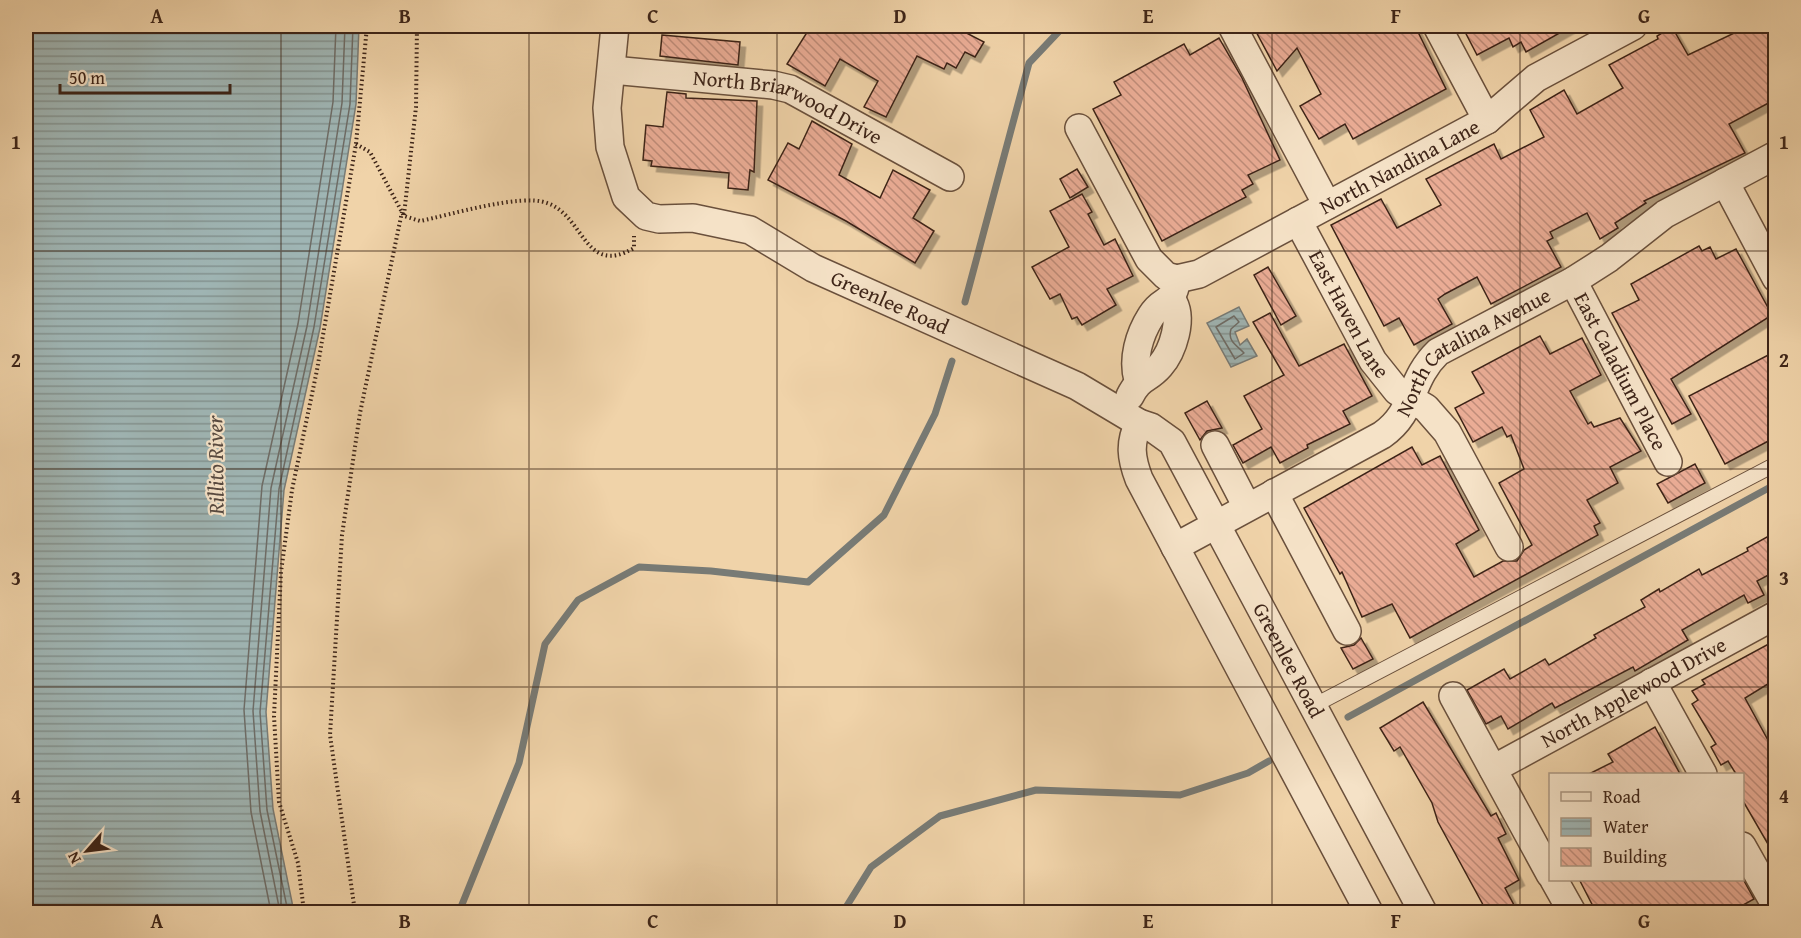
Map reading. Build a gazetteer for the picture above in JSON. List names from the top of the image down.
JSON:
{
  "streets": {
    "street": [
      "North Briarwood Drive",
      "North Nandina Lane",
      "Greenlee Road",
      "East Haven Lane",
      "North Catalina Avenue",
      "East Caladium Place",
      "North Applewood Drive"
    ]
  },
  "crossings": [
    ["North Nandina Lane", "East Haven Lane"],
    ["Greenlee Road", "North Catalina Avenue"],
    ["East Haven Lane", "North Catalina Avenue"],
    ["North Catalina Avenue", "East Caladium Place"]
  ],
  "water": ["Rillito River"],
  "legend": ["Road", "Water", "Building"],
  "scale_bar": "50 m",
  "north": "bottom left",
  "grid": {
    "columns": [
      "A",
      "B",
      "C",
      "D",
      "E",
      "F",
      "G"
    ],
    "rows": [
      "1",
      "2",
      "3",
      "4"
    ]
  }
}
